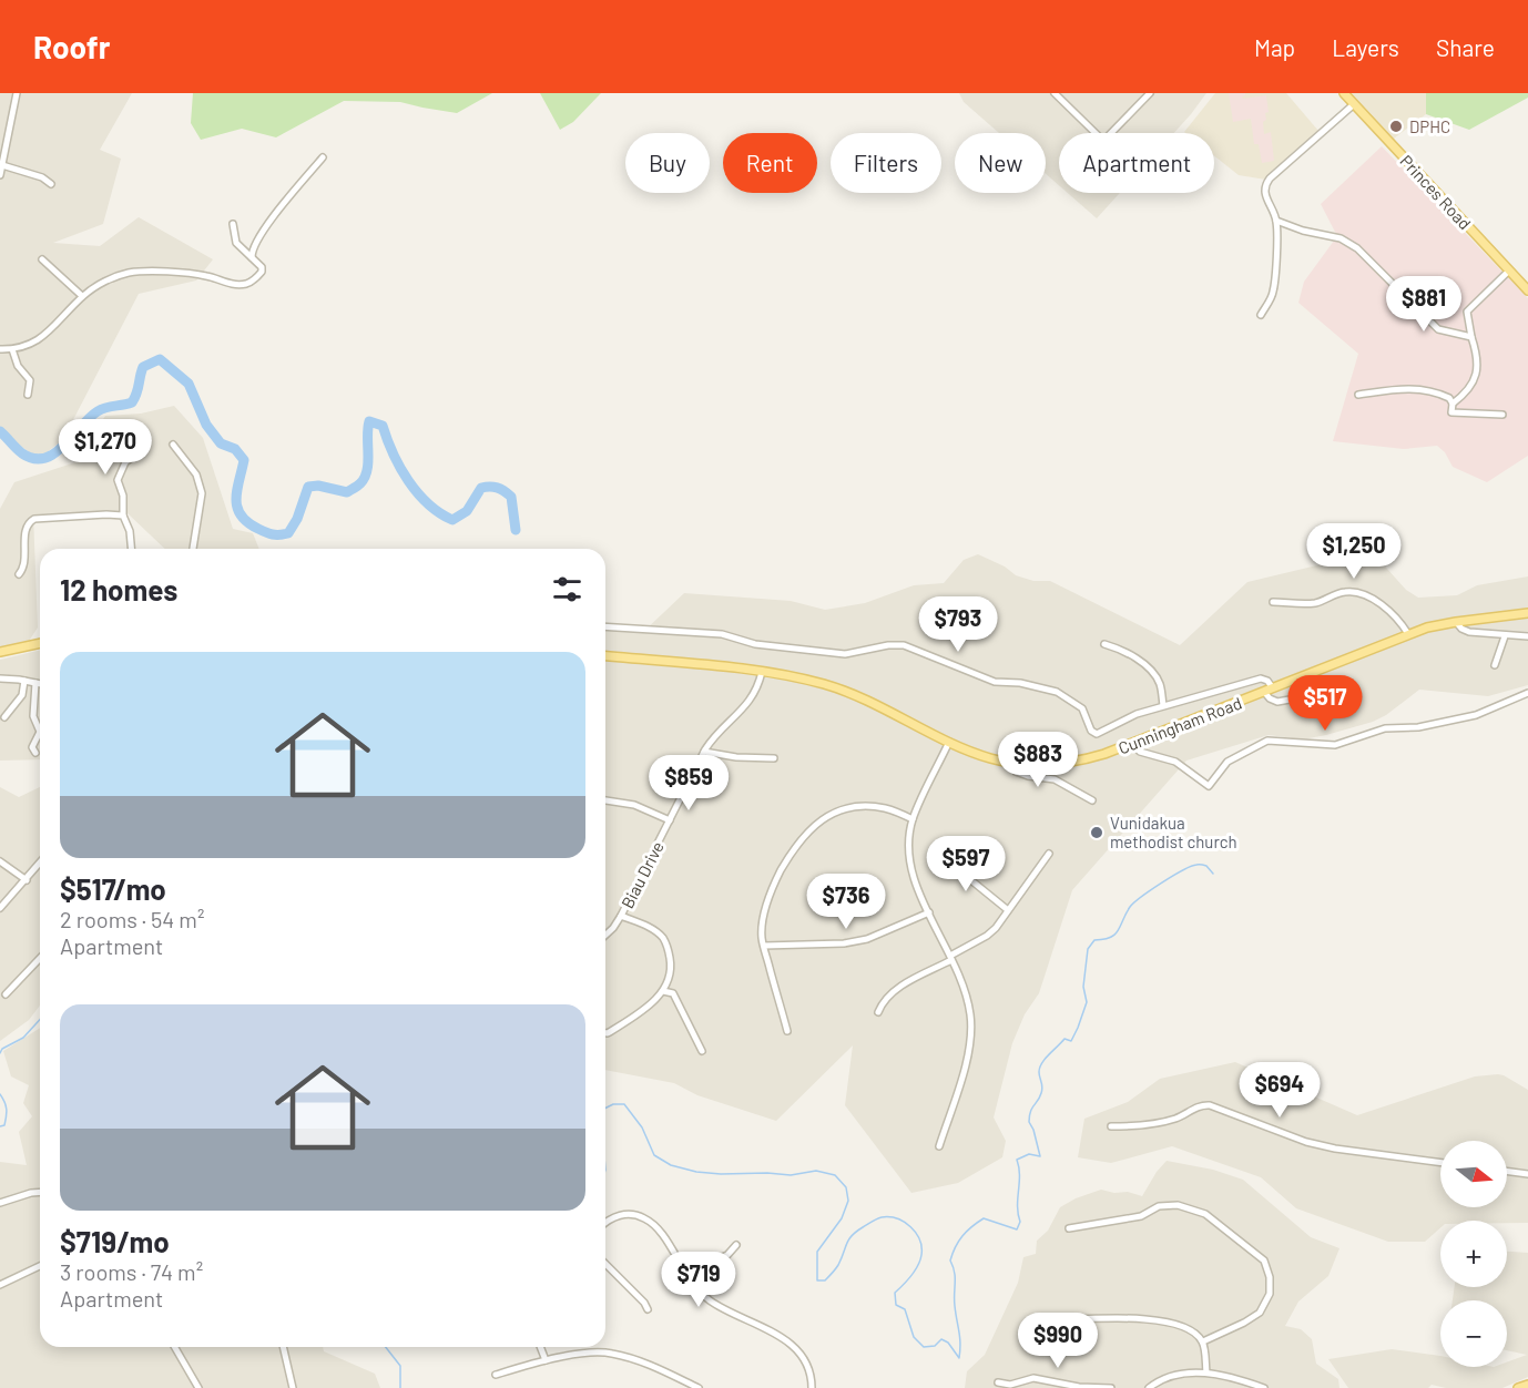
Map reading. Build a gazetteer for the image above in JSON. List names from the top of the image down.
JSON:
{
  "streets": {
    "main road": ["Princes Road", "Cunningham Road"],
    "street": ["Biau Drive"]
  },
  "crossings": [
    ["Cunningham Road", "Biau Drive"]
  ],
  "places": ["DPHC", "Vunidakua methodist church"],
  "north": "right",
  "page": {
    "header": "Roofr",
    "nav": ["Map", "Layers", "Share"],
    "chip": [
      "Buy",
      "Rent",
      "Filters",
      "New",
      "Apartment"
    ],
    "price": [
      "$881",
      "$1,270",
      "$1,250",
      "$793",
      "$517",
      "$883",
      "$859",
      "$597",
      "$736",
      "$694",
      "$719",
      "$990"
    ],
    "heading": "12 homes",
    "list": [
      {
        "name": "$517/mo",
        "note": "2 rooms · 54 m² · Apartment"
      },
      {
        "name": "$719/mo",
        "note": "3 rooms · 74 m² · Apartment"
      }
    ],
    "map_buttons": ["+", "−"]
  }
}
